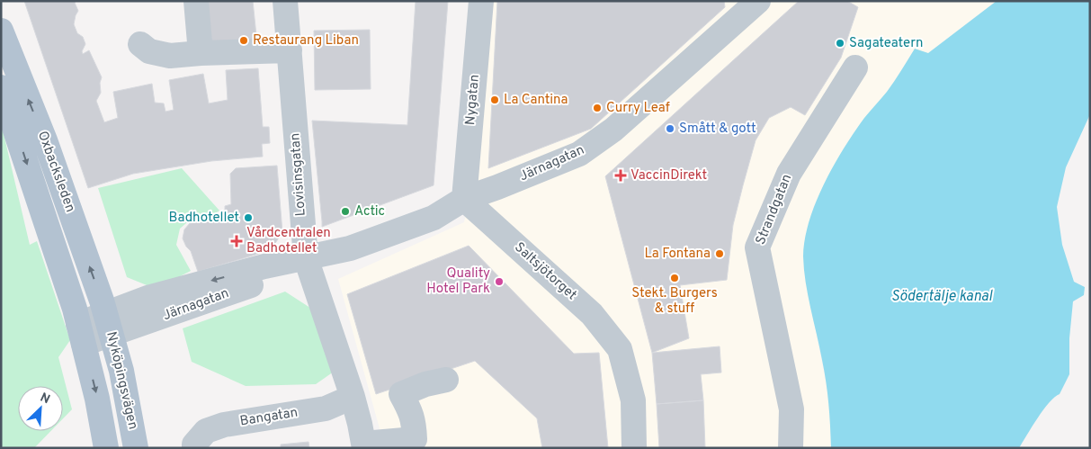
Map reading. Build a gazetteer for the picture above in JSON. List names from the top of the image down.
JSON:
{
  "streets": {
    "main road": ["Oxbacksleden", "Nyköpingsvägen"],
    "street": [
      "Nygatan",
      "Järnagatan",
      "Lovisinsgatan",
      "Strandgatan",
      "Saltsjötorget",
      "Bangatan"
    ]
  },
  "crossings": [
    ["Nygatan", "Järnagatan"],
    ["Nygatan", "Saltsjötorget"],
    ["Järnagatan", "Oxbacksleden"],
    ["Järnagatan", "Lovisinsgatan"],
    ["Järnagatan", "Saltsjötorget"],
    ["Järnagatan", "Nyköpingsvägen"],
    ["Oxbacksleden", "Nyköpingsvägen"],
    ["Lovisinsgatan", "Bangatan"]
  ],
  "water": ["Södertälje kanal"],
  "places": {
    "other": [
      "Restaurang Liban",
      "Sagateatern",
      "La Cantina",
      "Curry Leaf",
      "Smått & gott",
      "Actic",
      "Badhotellet",
      "La Fontana",
      "Stekt. Burgers & stuff",
      "Quality Hotel Park"
    ],
    "health": ["VaccinDirekt", "Vårdcentralen Badhotellet"]
  },
  "north": "top right"
}
